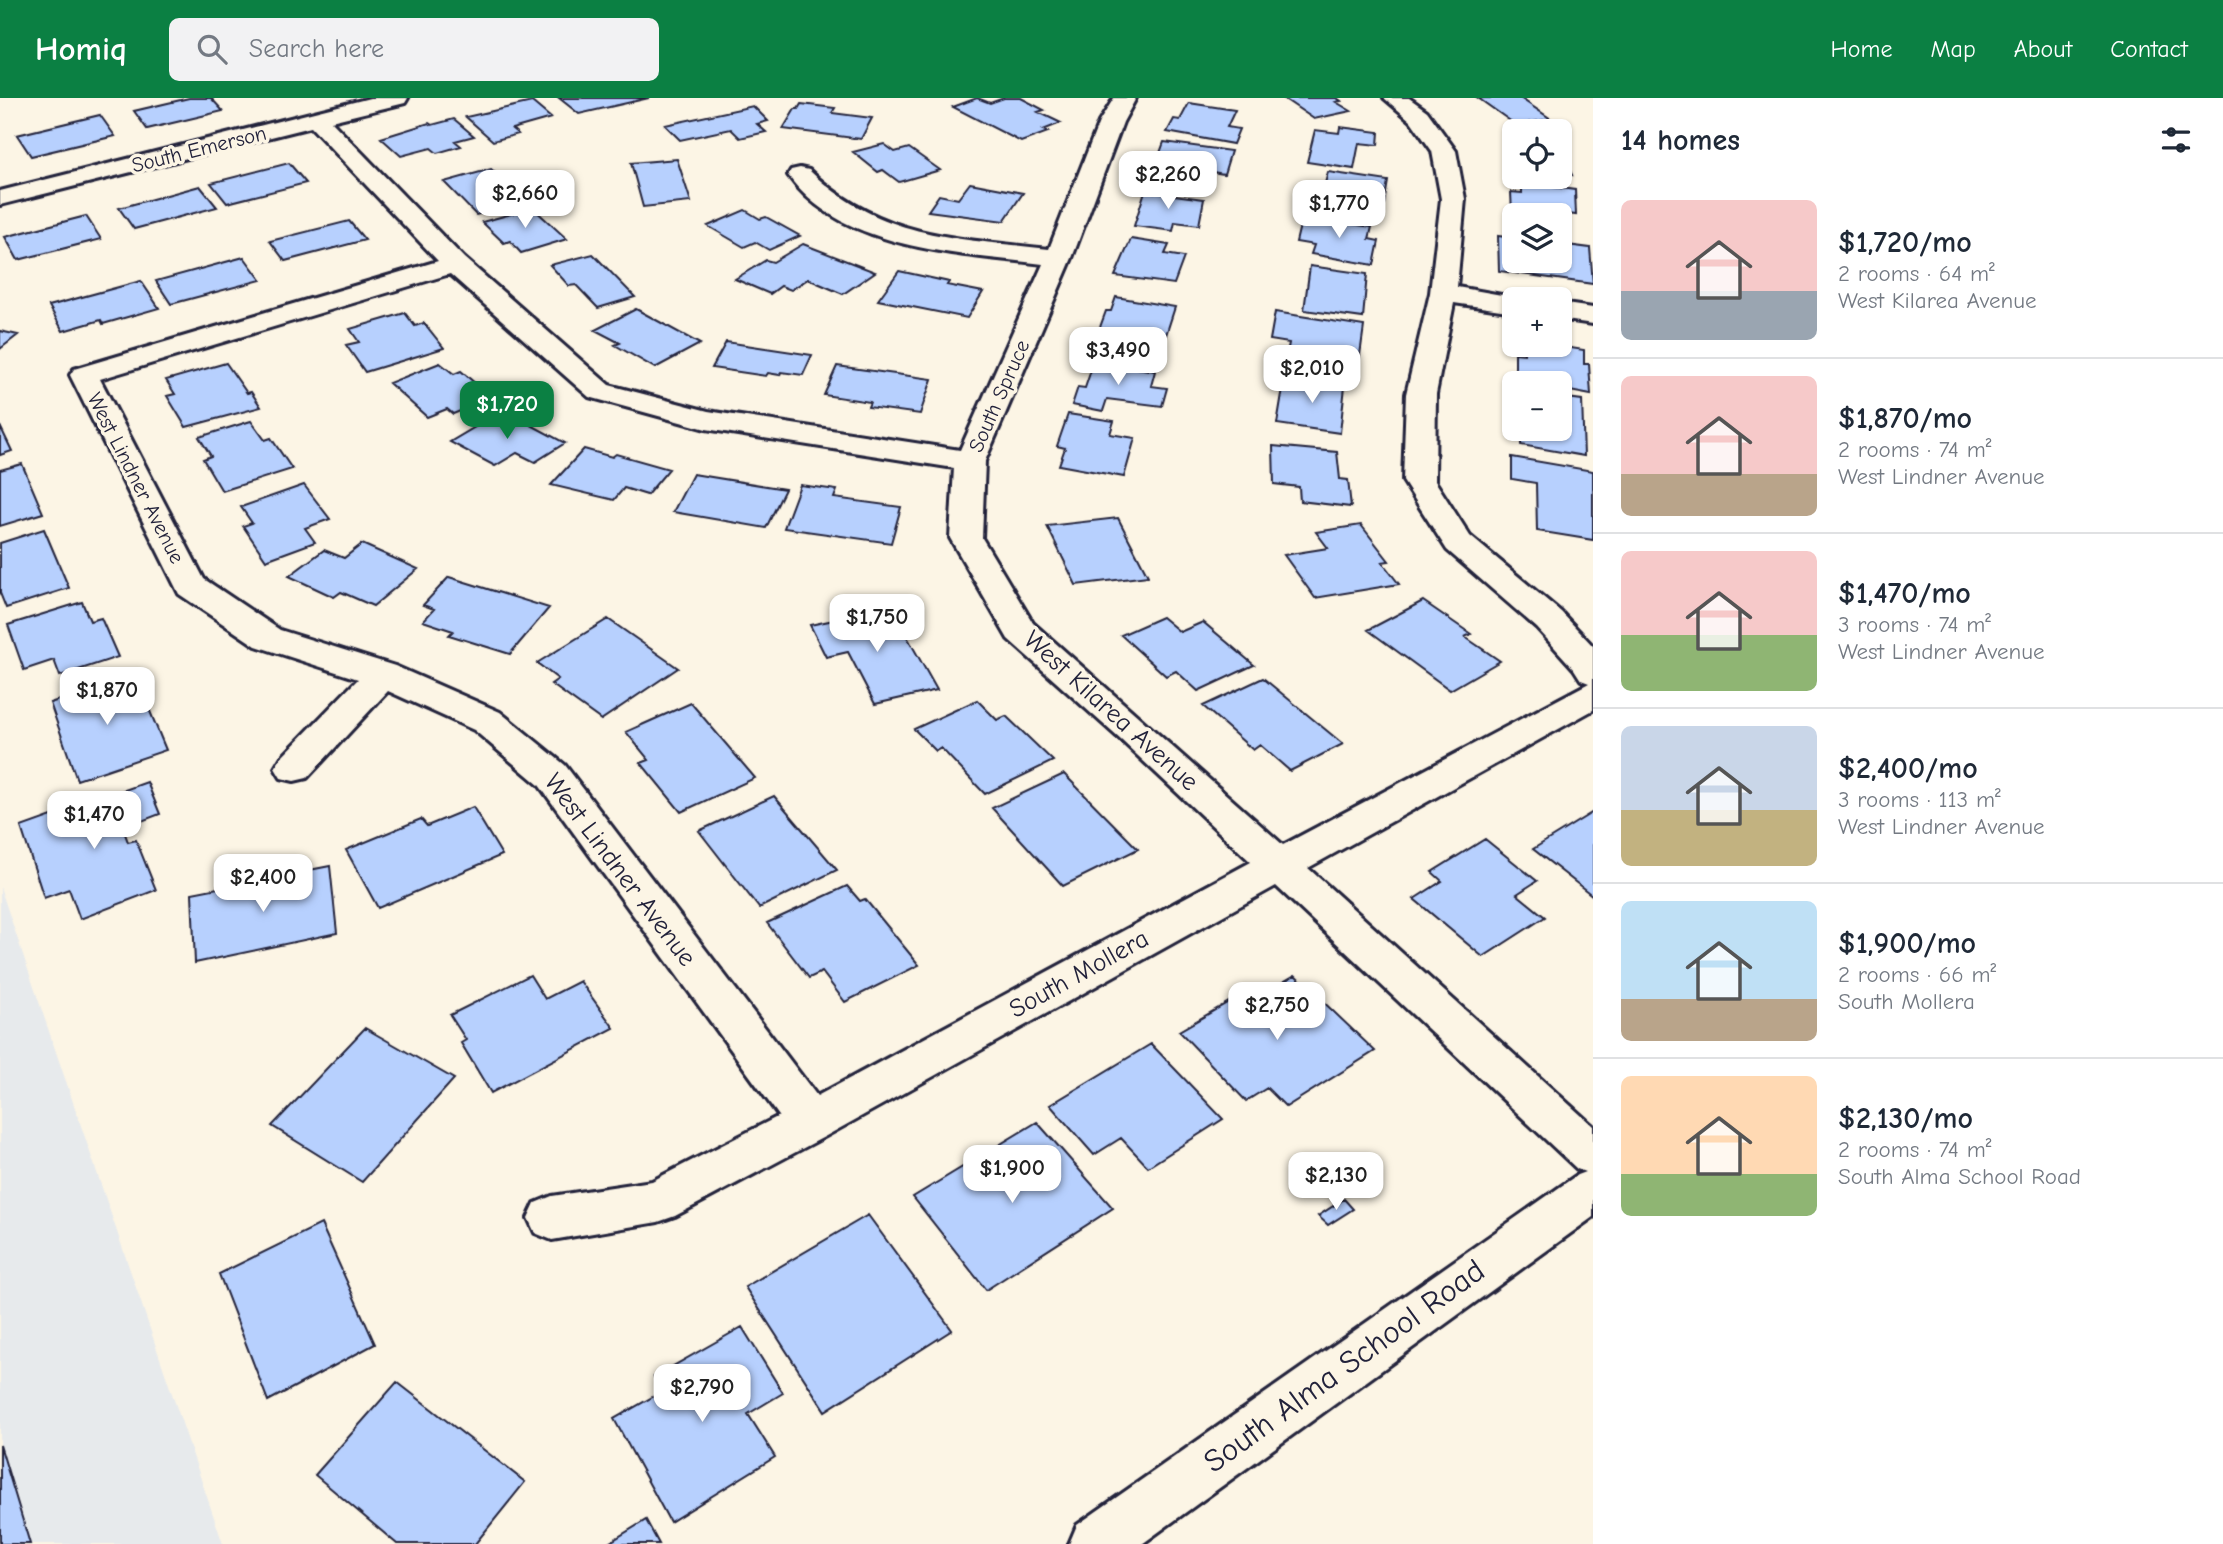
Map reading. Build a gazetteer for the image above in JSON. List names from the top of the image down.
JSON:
{
  "streets": {
    "street": [
      "South Emerson",
      "South Spruce",
      "West Lindner Avenue",
      "West Kilarea Avenue",
      "South Mollera",
      "South Alma School Road"
    ]
  },
  "crossings": [
    ["South Spruce", "West Kilarea Avenue"],
    ["West Lindner Avenue", "South Mollera"],
    ["West Kilarea Avenue", "South Mollera"]
  ],
  "page": {
    "header": "Homiq",
    "search": "Search here",
    "nav": [
      "Home",
      "Map",
      "About",
      "Contact"
    ],
    "heading": "14 homes",
    "map_buttons": ["+", "−"],
    "price": [
      "$2,260",
      "$2,660",
      "$1,770",
      "$3,490",
      "$2,010",
      "$1,720",
      "$1,750",
      "$1,870",
      "$1,470",
      "$2,400",
      "$2,750",
      "$1,900",
      "$2,130",
      "$2,790"
    ],
    "list": [
      {
        "name": "$1,720/mo",
        "note": "2 rooms · 64 m² · West Kilarea Avenue"
      },
      {
        "name": "$1,870/mo",
        "note": "2 rooms · 74 m² · West Lindner Avenue"
      },
      {
        "name": "$1,470/mo",
        "note": "3 rooms · 74 m² · West Lindner Avenue"
      },
      {
        "name": "$2,400/mo",
        "note": "3 rooms · 113 m² · West Lindner Avenue"
      },
      {
        "name": "$1,900/mo",
        "note": "2 rooms · 66 m² · South Mollera"
      },
      {
        "name": "$2,130/mo",
        "note": "2 rooms · 74 m² · South Alma School Road"
      }
    ]
  }
}
